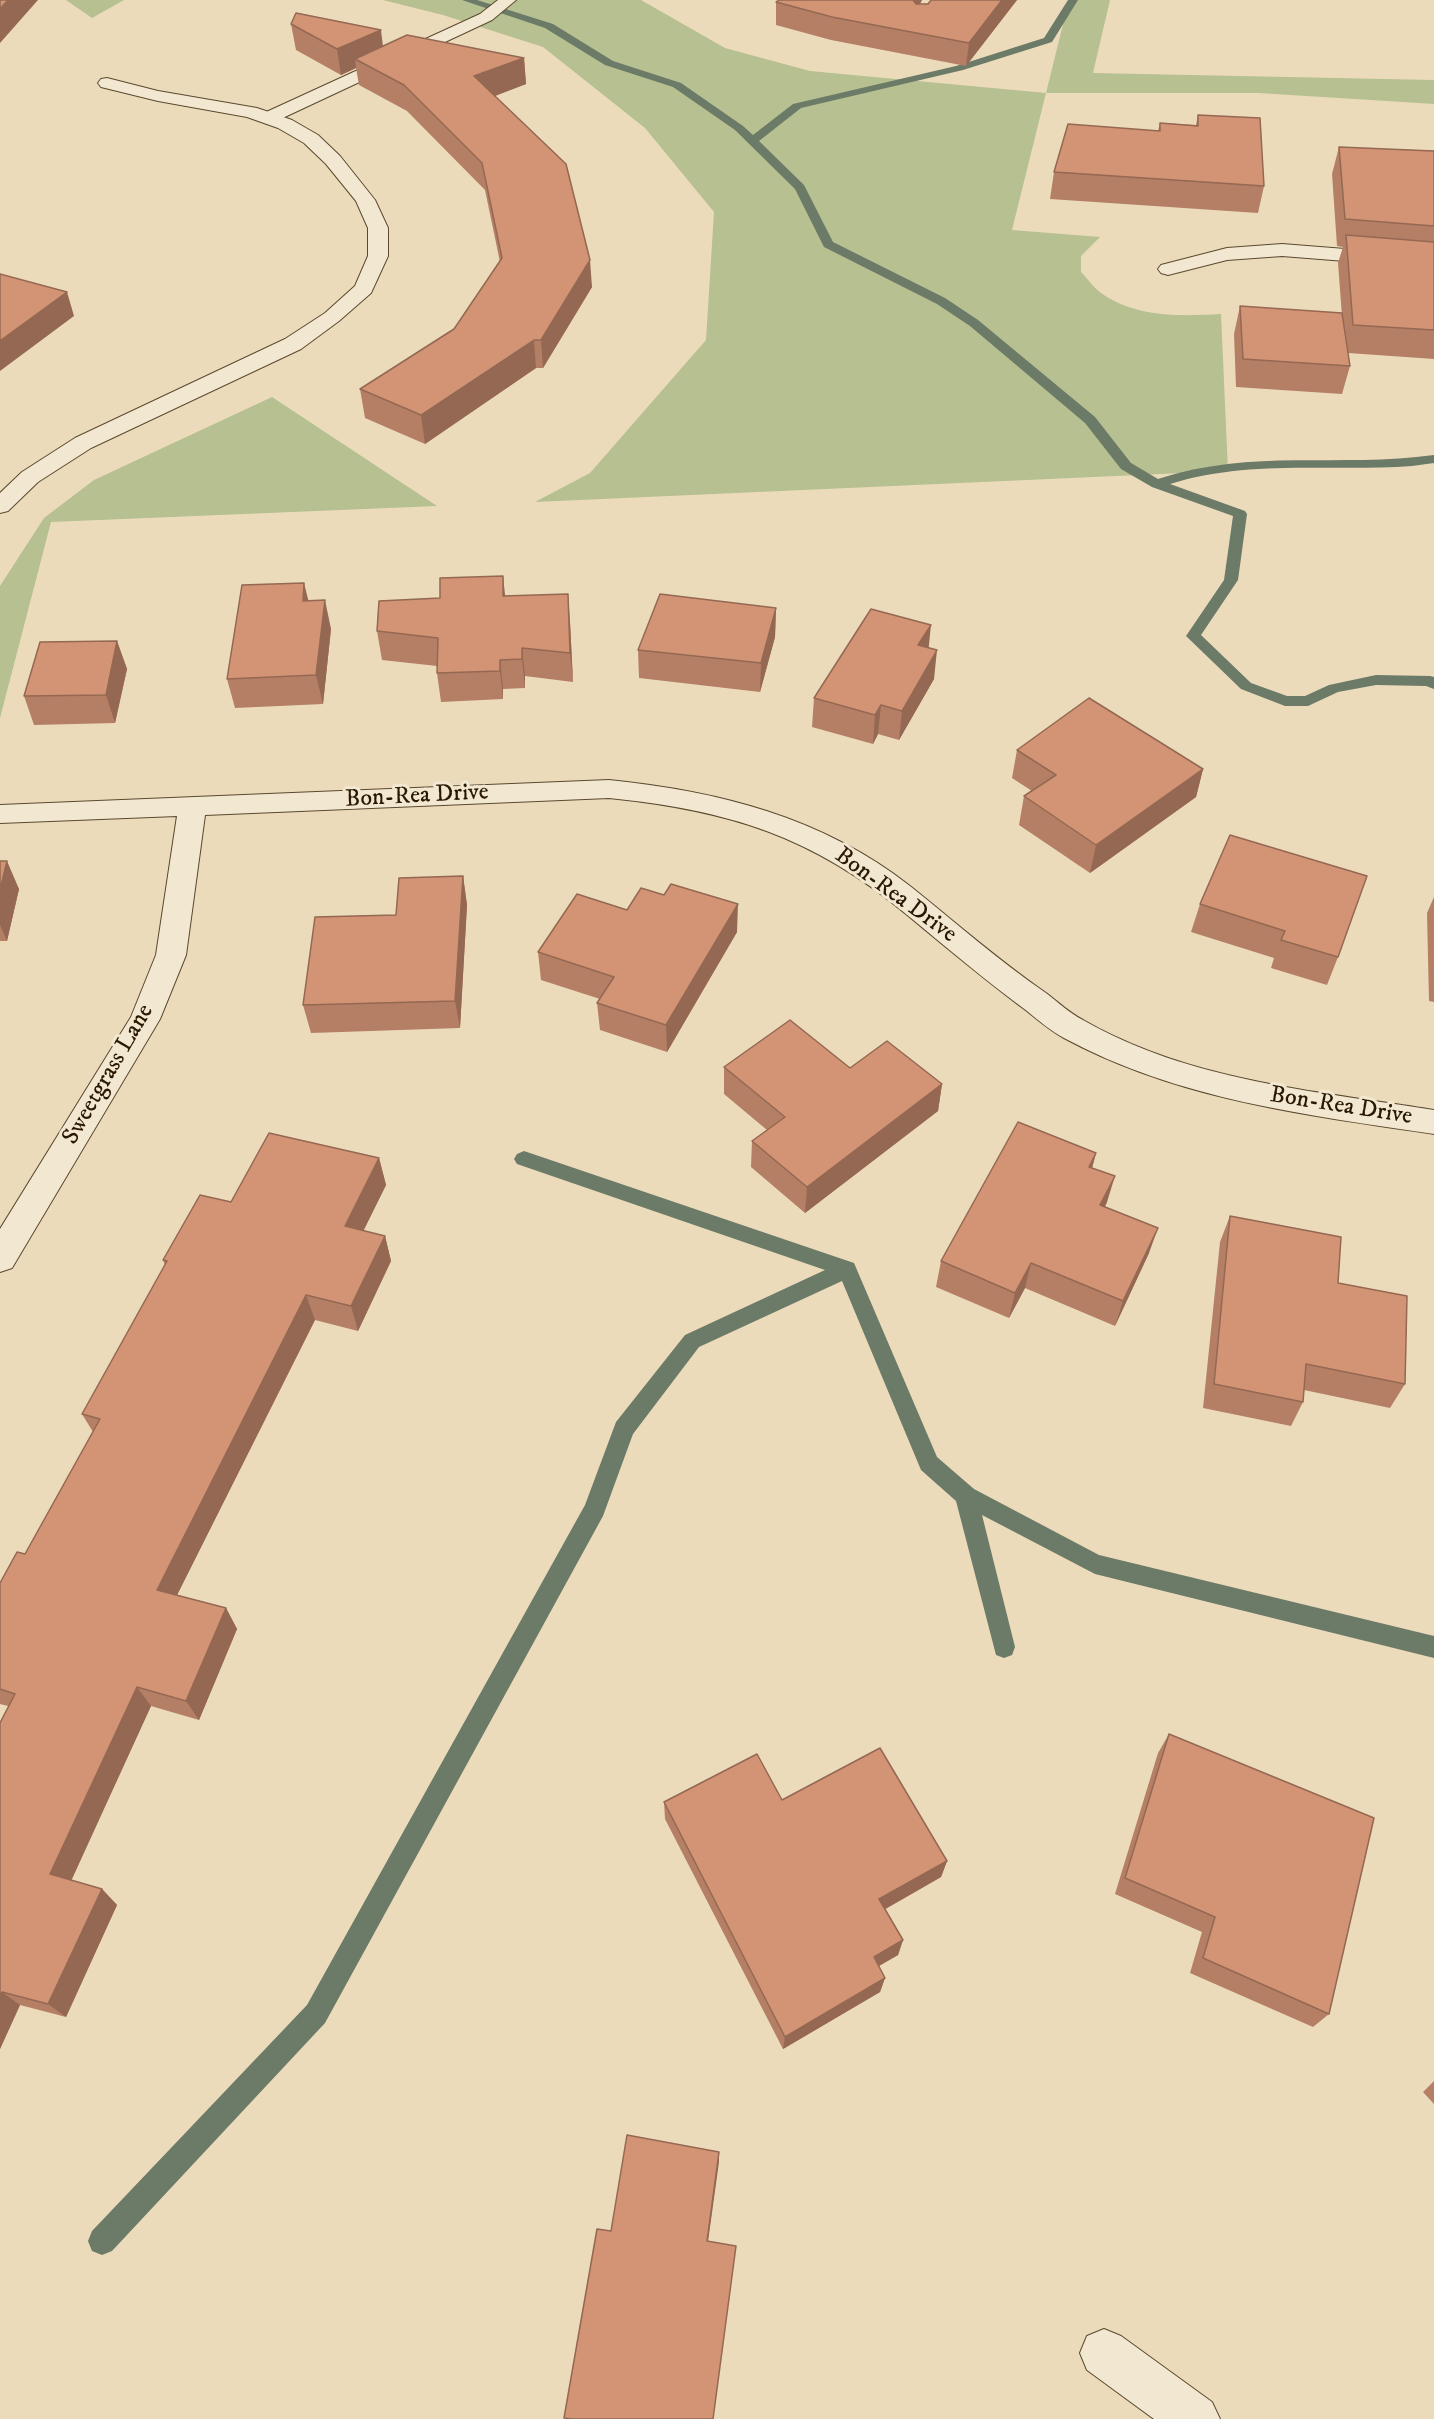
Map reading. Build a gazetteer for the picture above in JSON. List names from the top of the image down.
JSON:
{
  "streets": {
    "street": ["Bon-Rea Drive", "Sweetgrass Lane"]
  },
  "crossings": [
    ["Bon-Rea Drive", "Sweetgrass Lane"]
  ]
}
